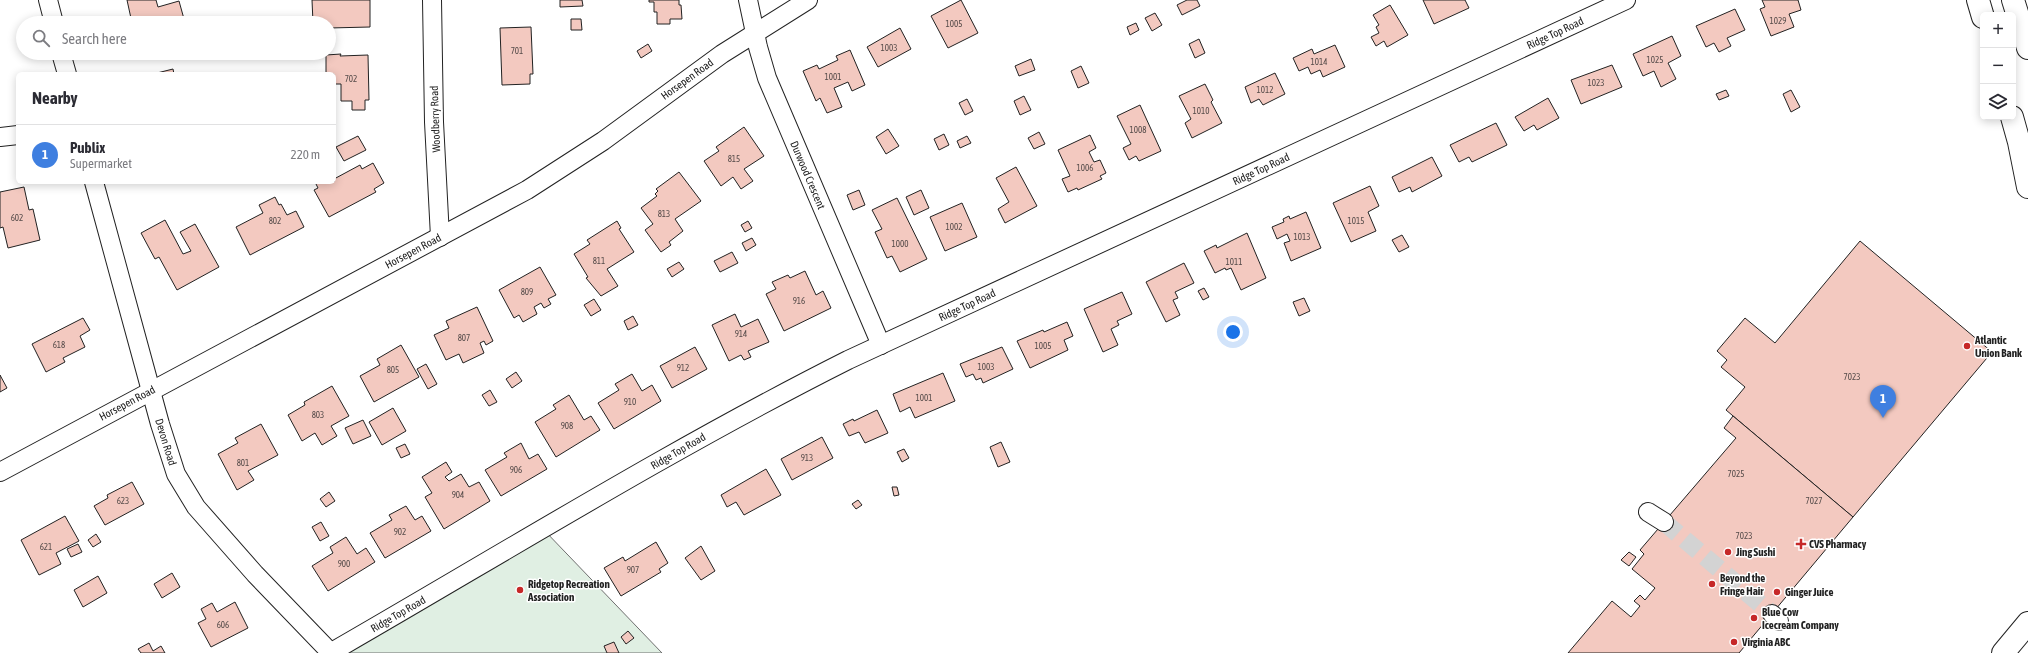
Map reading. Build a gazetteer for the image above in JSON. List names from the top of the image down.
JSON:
{
  "streets": {
    "street": [
      "Ridge Top Road",
      "Horsepen Road",
      "Woodberry Road",
      "Durwood Crescent",
      "Devon Road"
    ]
  },
  "crossings": [
    ["Ridge Top Road", "Durwood Crescent"],
    ["Ridge Top Road", "Devon Road"],
    ["Horsepen Road", "Woodberry Road"],
    ["Horsepen Road", "Durwood Crescent"],
    ["Horsepen Road", "Devon Road"]
  ],
  "places": {
    "other": [
      "Atlantic Union Bank",
      "Jing Sushi",
      "Beyond the Fringe Hair",
      "Ridgetop Recreation Association",
      "Ginger Juice",
      "Blue Cow Icecream Company",
      "Virginia ABC"
    ],
    "health": ["CVS Pharmacy"]
  },
  "house_numbers": [
    "1029",
    "1005",
    "1003",
    "701",
    "1025",
    "1014",
    "1001",
    "702",
    "1023",
    "1012",
    "1010",
    "1008",
    "815",
    "1006",
    "813",
    "602",
    "802",
    "1015",
    "1002",
    "1013",
    "1000",
    "811",
    "1011",
    "809",
    "916",
    "914",
    "807",
    "618",
    "1005",
    "1003",
    "912",
    "805",
    "7023",
    "1001",
    "910",
    "803",
    "908",
    "913",
    "801",
    "906",
    "7025",
    "904",
    "623",
    "7027",
    "902",
    "7023",
    "621",
    "900",
    "907",
    "606"
  ],
  "page": {
    "map_buttons": ["+", "−"],
    "search": "Search here",
    "heading": "Nearby",
    "list": [
      {
        "mark": "1",
        "name": "Publix",
        "note": "Supermarket",
        "value": "220 m"
      }
    ],
    "pins": "1"
  }
}
